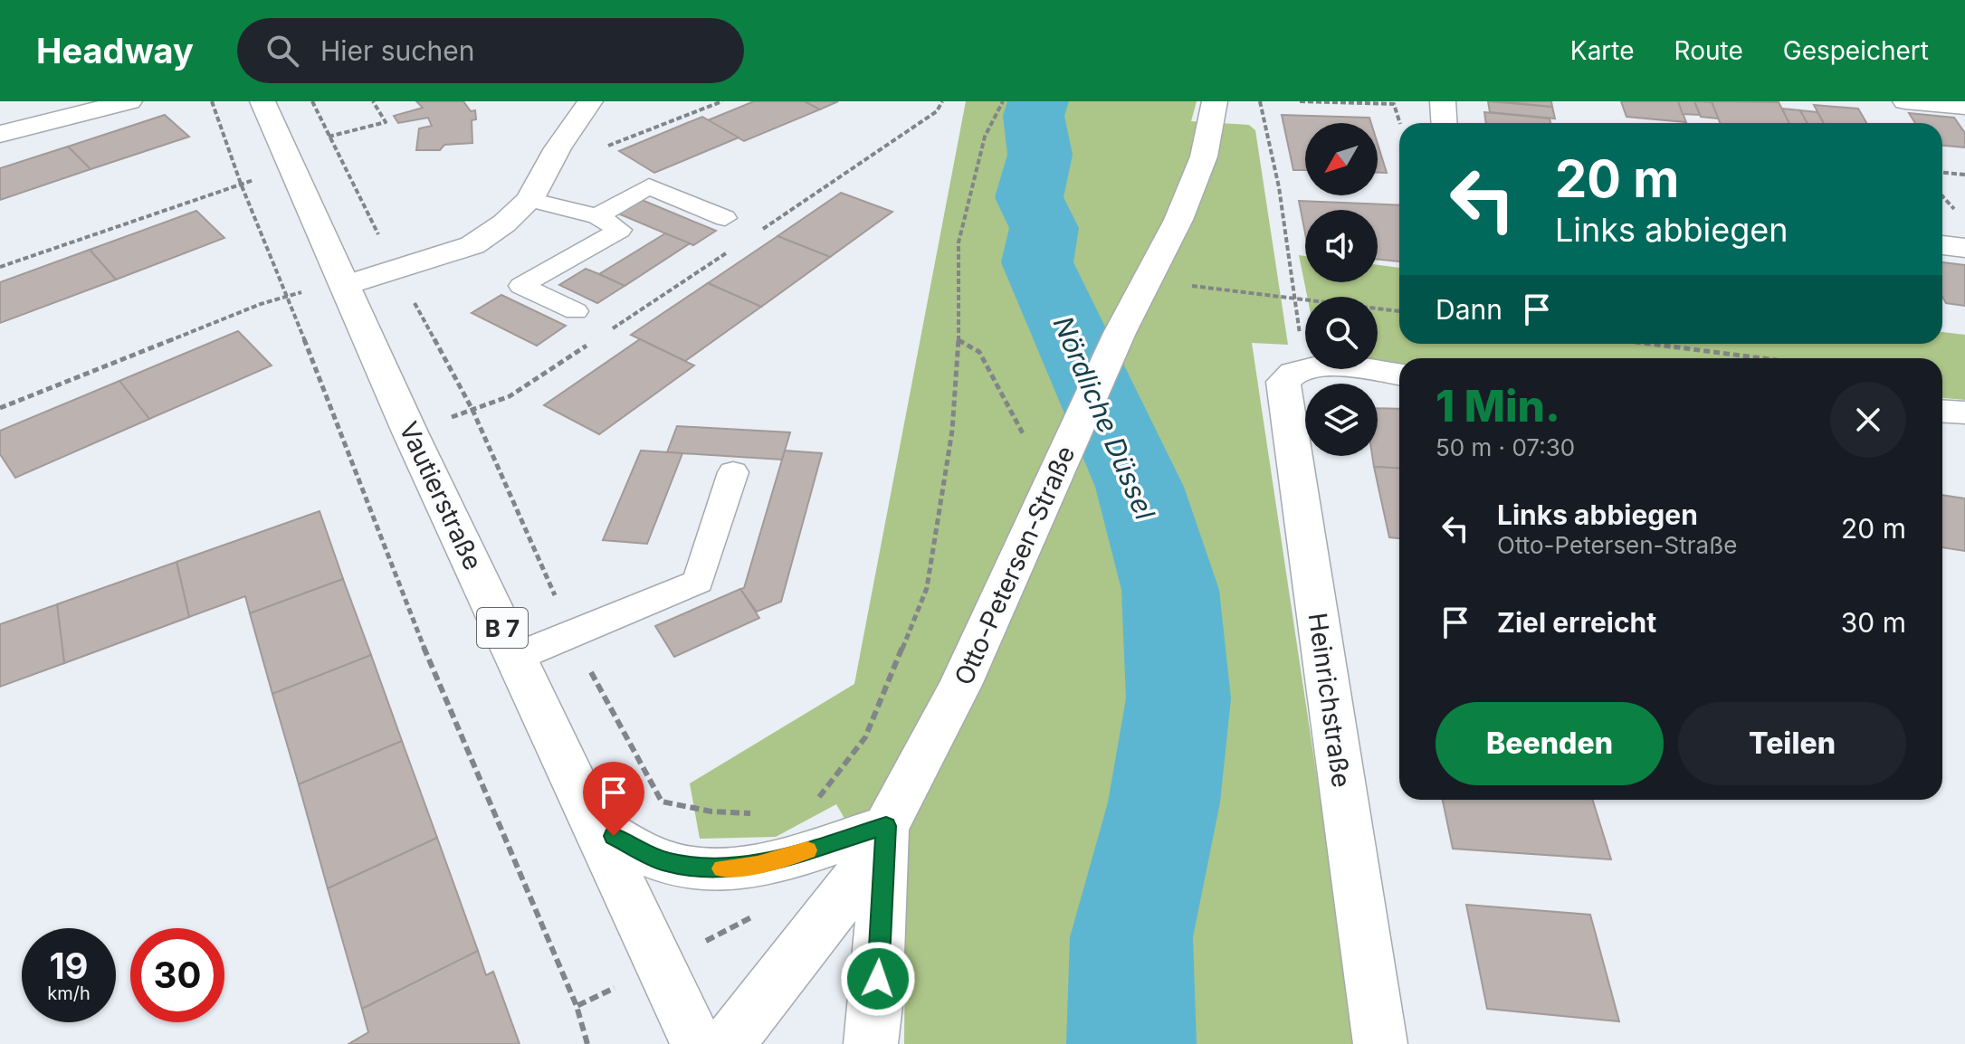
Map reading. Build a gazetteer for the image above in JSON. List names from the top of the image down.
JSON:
{
  "streets": {
    "street": [
      "Vautierstraße",
      "Otto-Petersen-Straße",
      "B 7",
      "Heinrichstraße"
    ]
  },
  "water": ["Nördliche Düssel"],
  "north": "bottom left",
  "page": {
    "header": "Headway",
    "search": "Hier suchen",
    "nav": ["Karte", "Route", "Gespeichert"],
    "turn": ["20 m", "Links abbiegen"],
    "then": "Dann",
    "heading": ["1 Min.", "50 m · 07:30"],
    "list": [
      {
        "name": "Links abbiegen",
        "note": "Otto-Petersen-Straße",
        "value": "20 m"
      },
      {
        "name": "Ziel erreicht",
        "value": "30 m"
      }
    ],
    "buttons": ["Beenden", "Teilen"],
    "speed": "19 km/h",
    "limit": "30"
  }
}
